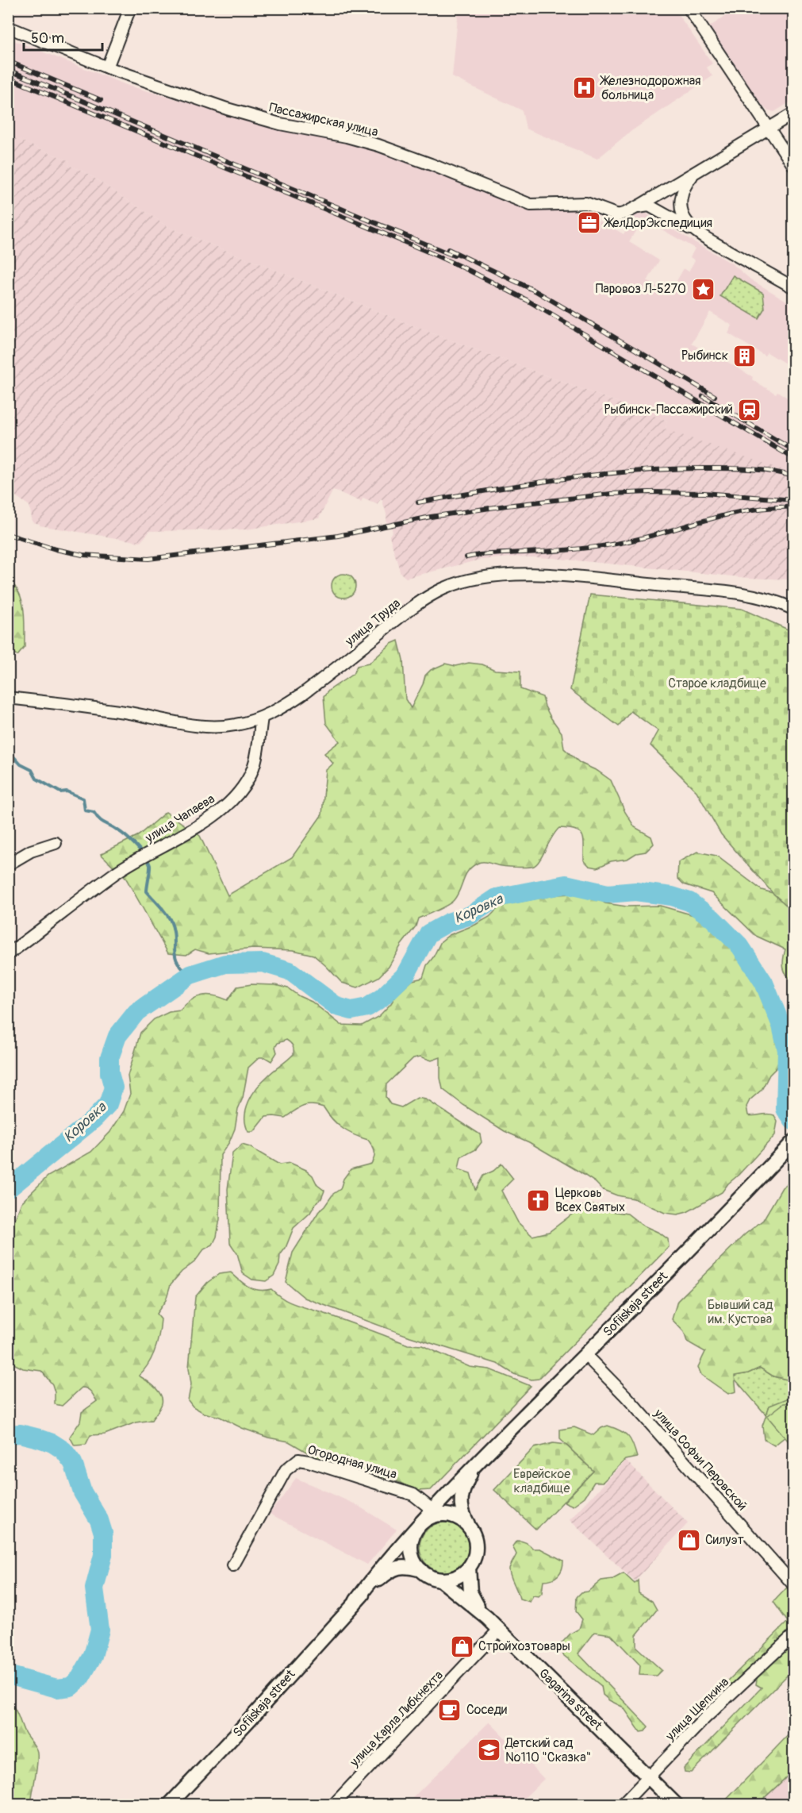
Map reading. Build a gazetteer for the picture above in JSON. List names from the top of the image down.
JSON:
{
  "streets": {
    "main road": ["Sofiiskaja street", "Gagarina street"],
    "street": [
      "Пассажирская улица",
      "улица Труда",
      "улица Чапаева",
      "улица Софьи Перовской",
      "Огородная улица",
      "улица Щепкина",
      "улица Карла Либкнехта"
    ]
  },
  "crossings": [
    ["улица Труда", "улица Чапаева"],
    ["Sofiiskaja street", "улица Софьи Перовской"],
    ["Sofiiskaja street", "Огородная улица"],
    ["Sofiiskaja street", "Gagarina street"],
    ["Gagarina street", "улица Щепкина"],
    ["Gagarina street", "улица Карла Либкнехта"]
  ],
  "water": ["Коровка"],
  "parks": ["Старое кладбище", "Бывший сад им. Кустова", "Еврейское кладбище"],
  "places": {
    "hospital": ["Железнодорожная больница"],
    "office": ["ЖелДорЭкспедиция"],
    "place": ["Паровоз Л-5270"],
    "building": ["Рыбинск"],
    "station": ["Рыбинск-Пассажирский"],
    "church": ["Церковь Всех Святых"],
    "shop": ["Силуэт", "Стройхозтовары"],
    "cafe": ["Соседи"],
    "school or university": ["Детский сад №110 \"Сказка\""]
  },
  "scale_bar": "50 m"
}
